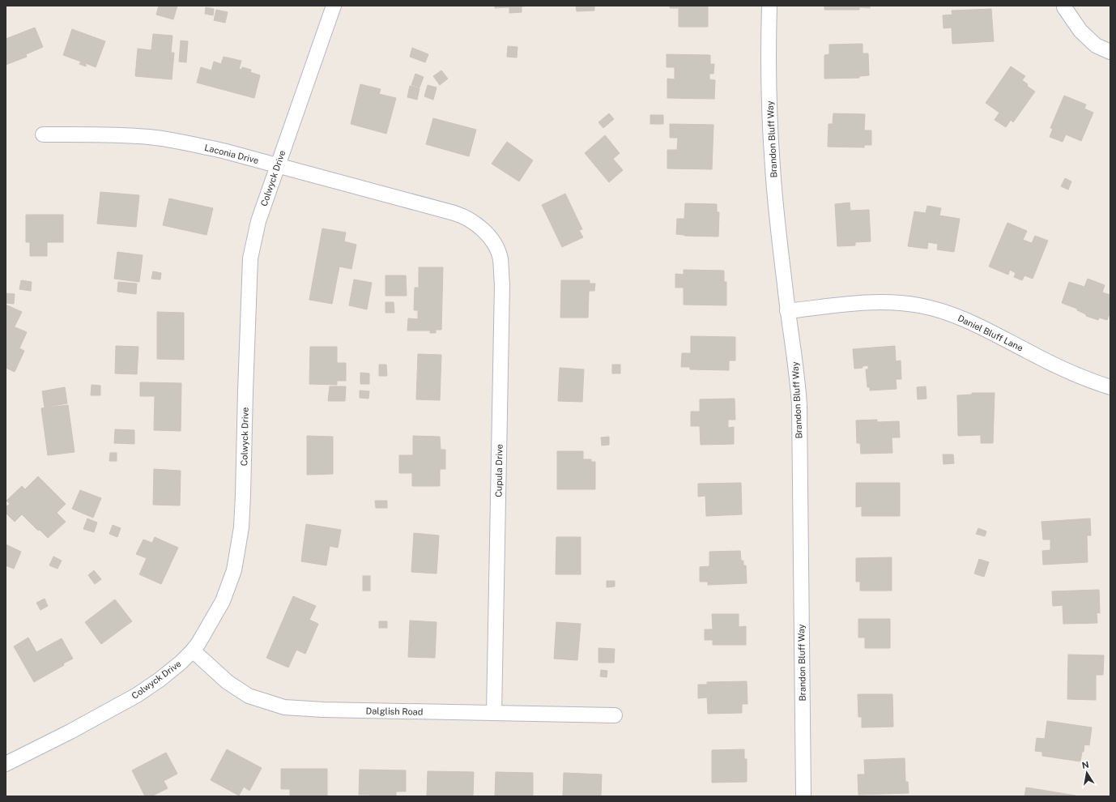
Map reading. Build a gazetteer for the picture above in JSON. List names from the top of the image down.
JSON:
{
  "streets": {
    "street": [
      "Brandon Bluff Way",
      "Laconia Drive",
      "Colwyck Drive",
      "Daniel Bluff Lane",
      "Cupula Drive",
      "Dalglish Road"
    ]
  },
  "crossings": [
    ["Brandon Bluff Way", "Daniel Bluff Lane"],
    ["Laconia Drive", "Colwyck Drive"],
    ["Laconia Drive", "Cupula Drive"],
    ["Colwyck Drive", "Dalglish Road"],
    ["Cupula Drive", "Dalglish Road"]
  ],
  "north": "top"
}
